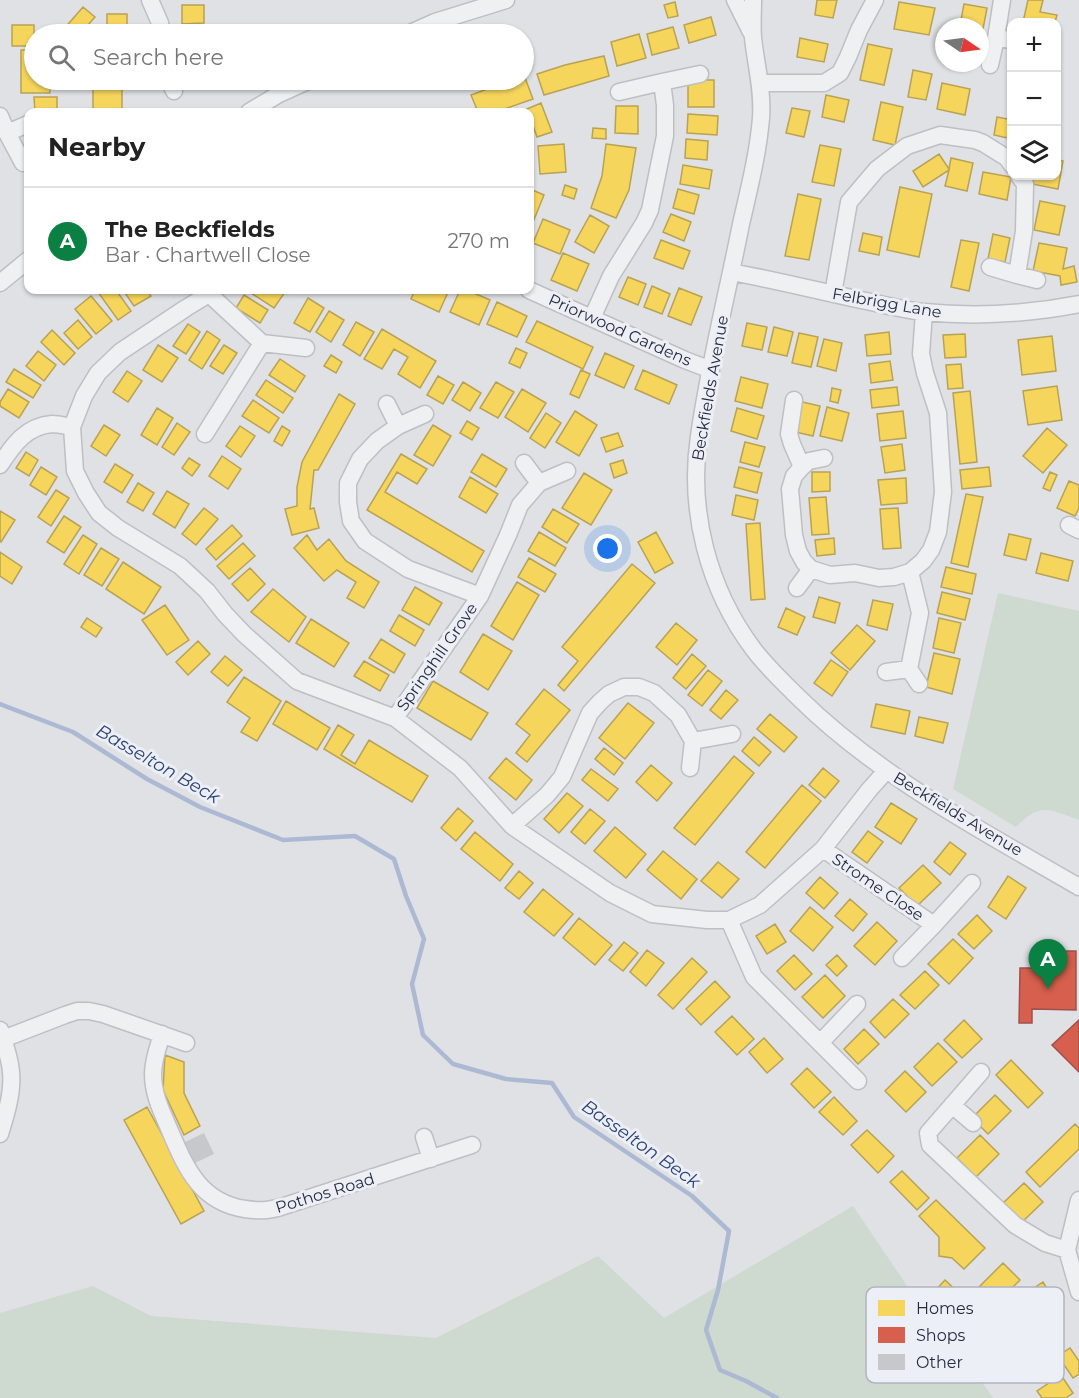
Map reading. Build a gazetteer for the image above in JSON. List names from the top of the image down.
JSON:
{
  "streets": {
    "street": [
      "Felbrigg Lane",
      "Priorwood Gardens",
      "Beckfields Avenue",
      "Springhill Grove",
      "Strome Close",
      "Pothos Road"
    ]
  },
  "crossings": [
    ["Felbrigg Lane", "Beckfields Avenue"],
    ["Priorwood Gardens", "Beckfields Avenue"]
  ],
  "water": ["Basselton Beck"],
  "legend": ["Homes", "Shops", "Other"],
  "north": "right",
  "page": {
    "map_buttons": ["+", "−"],
    "search": "Search here",
    "heading": "Nearby",
    "list": [
      {
        "mark": "A",
        "name": "The Beckfields",
        "note": "Bar · Chartwell Close",
        "value": "270 m"
      }
    ],
    "pins": "A"
  }
}
